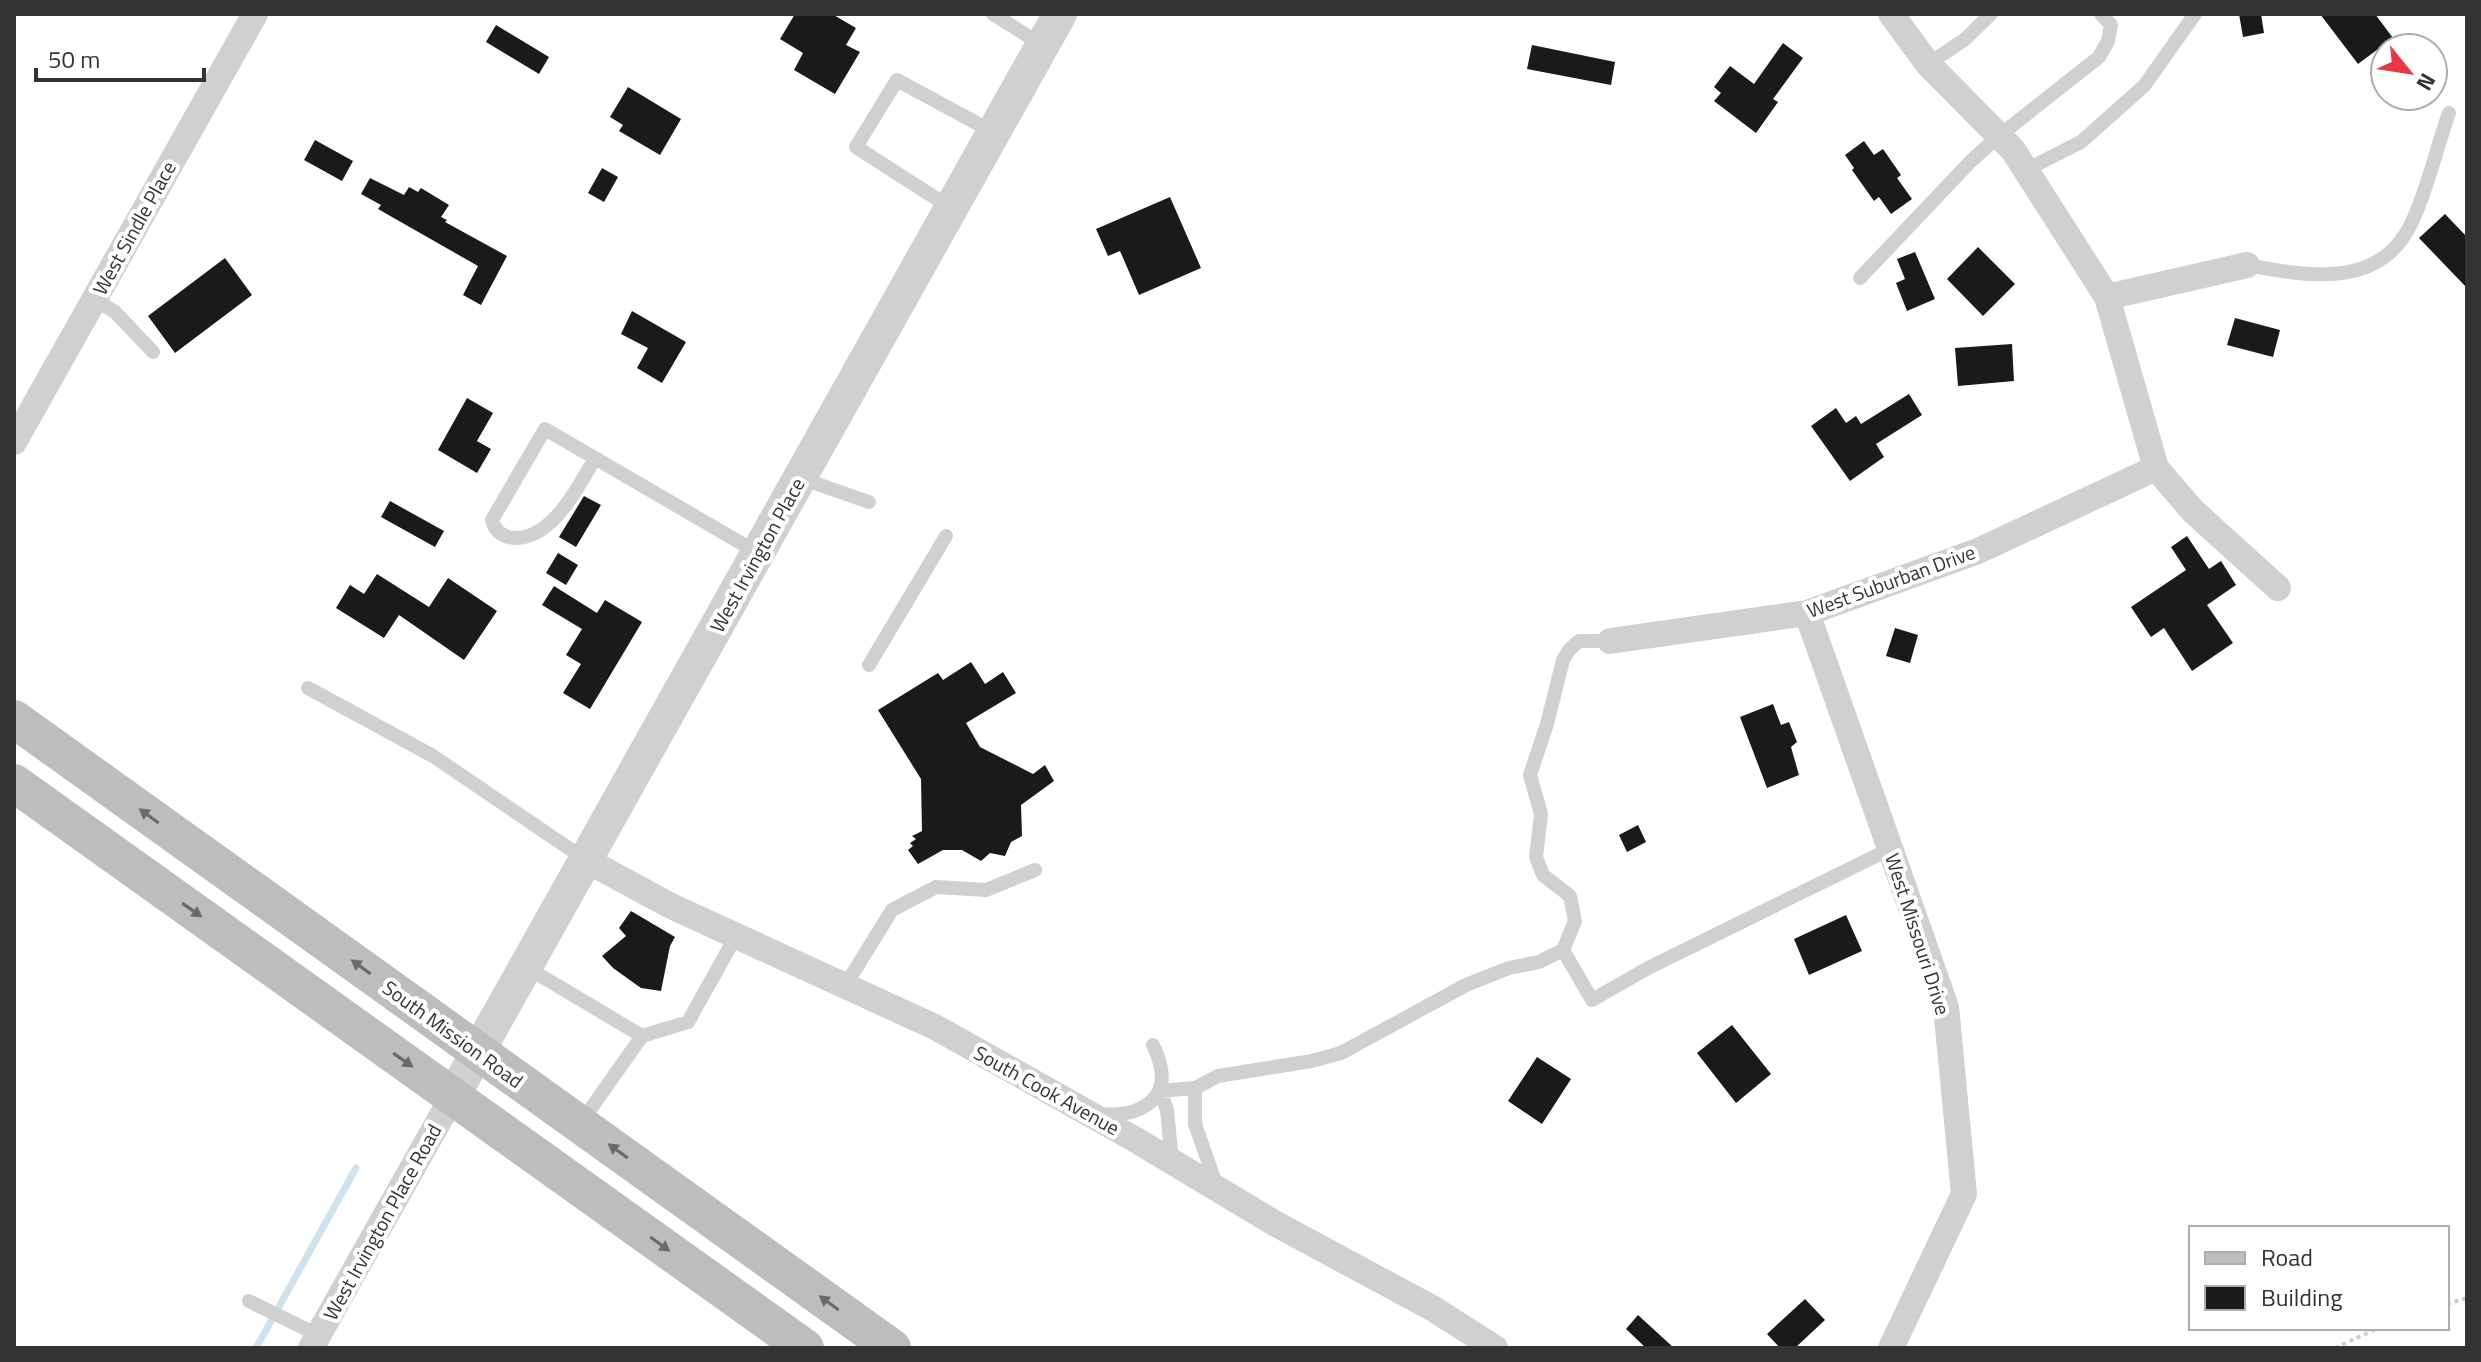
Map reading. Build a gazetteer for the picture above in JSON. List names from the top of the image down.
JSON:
{
  "streets": {
    "main road": ["South Mission Road"],
    "street": [
      "West Sindle Place",
      "West Irvington Place",
      "West Suburban Drive",
      "West Missouri Drive",
      "South Cook Avenue",
      "West Irvington Place Road"
    ]
  },
  "crossings": [
    ["West Irvington Place", "South Mission Road"],
    ["West Irvington Place", "South Cook Avenue"],
    ["West Irvington Place", "West Irvington Place Road"],
    ["West Suburban Drive", "West Missouri Drive"]
  ],
  "legend": ["Road", "Building"],
  "scale_bar": "50 m",
  "north": "bottom right"
}
